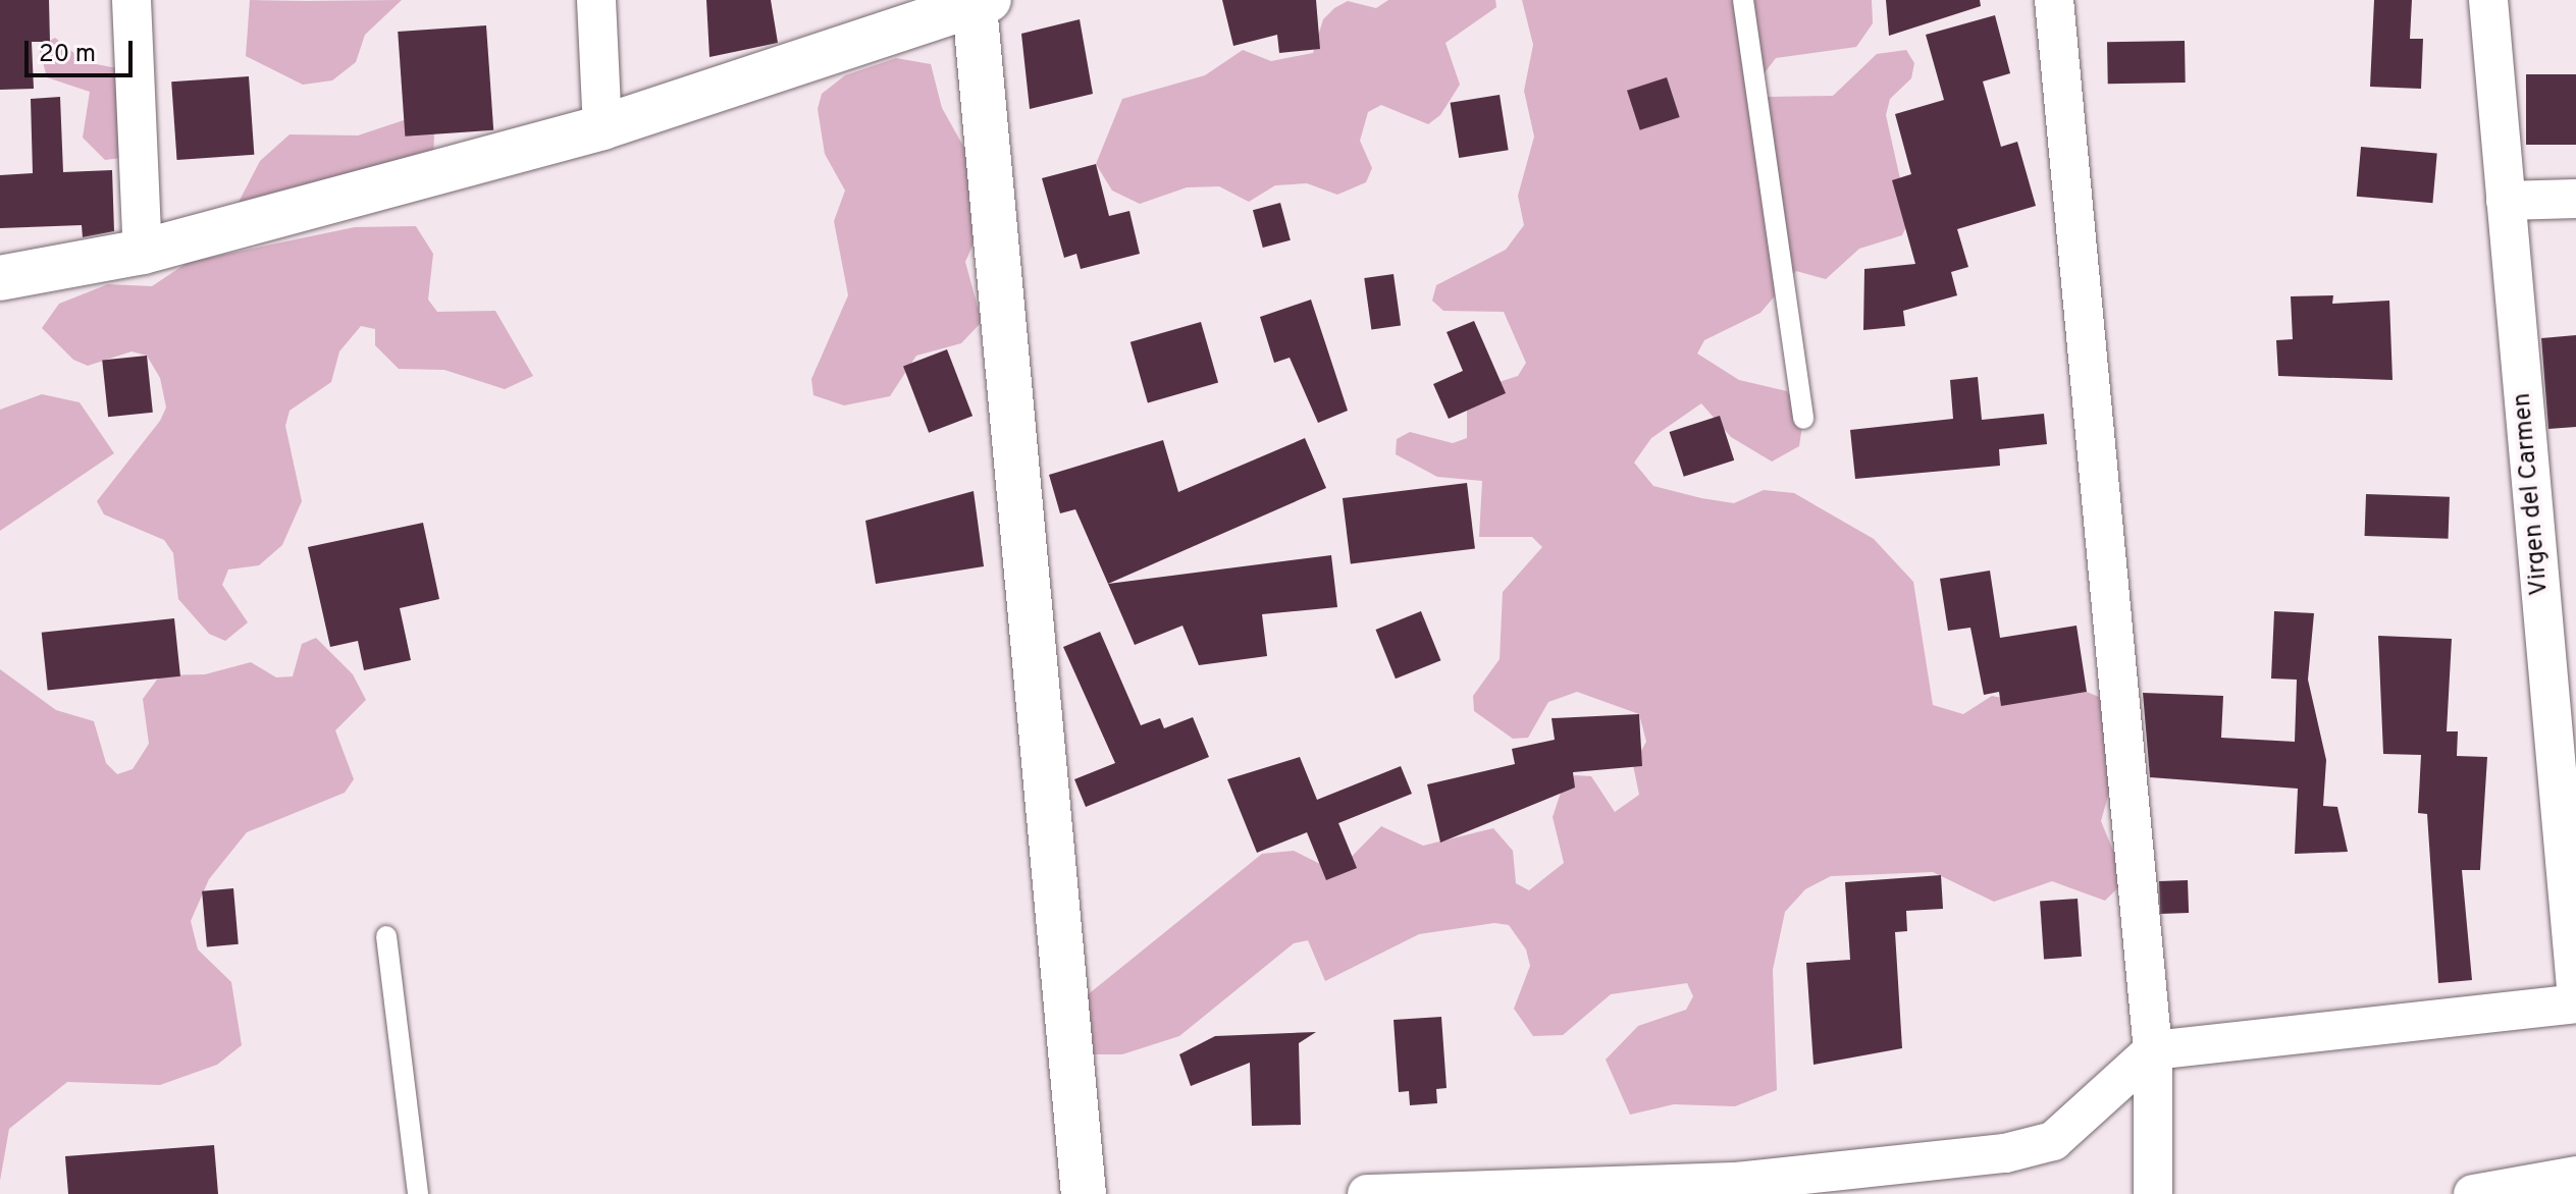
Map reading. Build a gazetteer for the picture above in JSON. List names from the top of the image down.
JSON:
{
  "streets": {
    "street": ["Virgen del Carmen"]
  },
  "scale_bar": "20 m"
}
